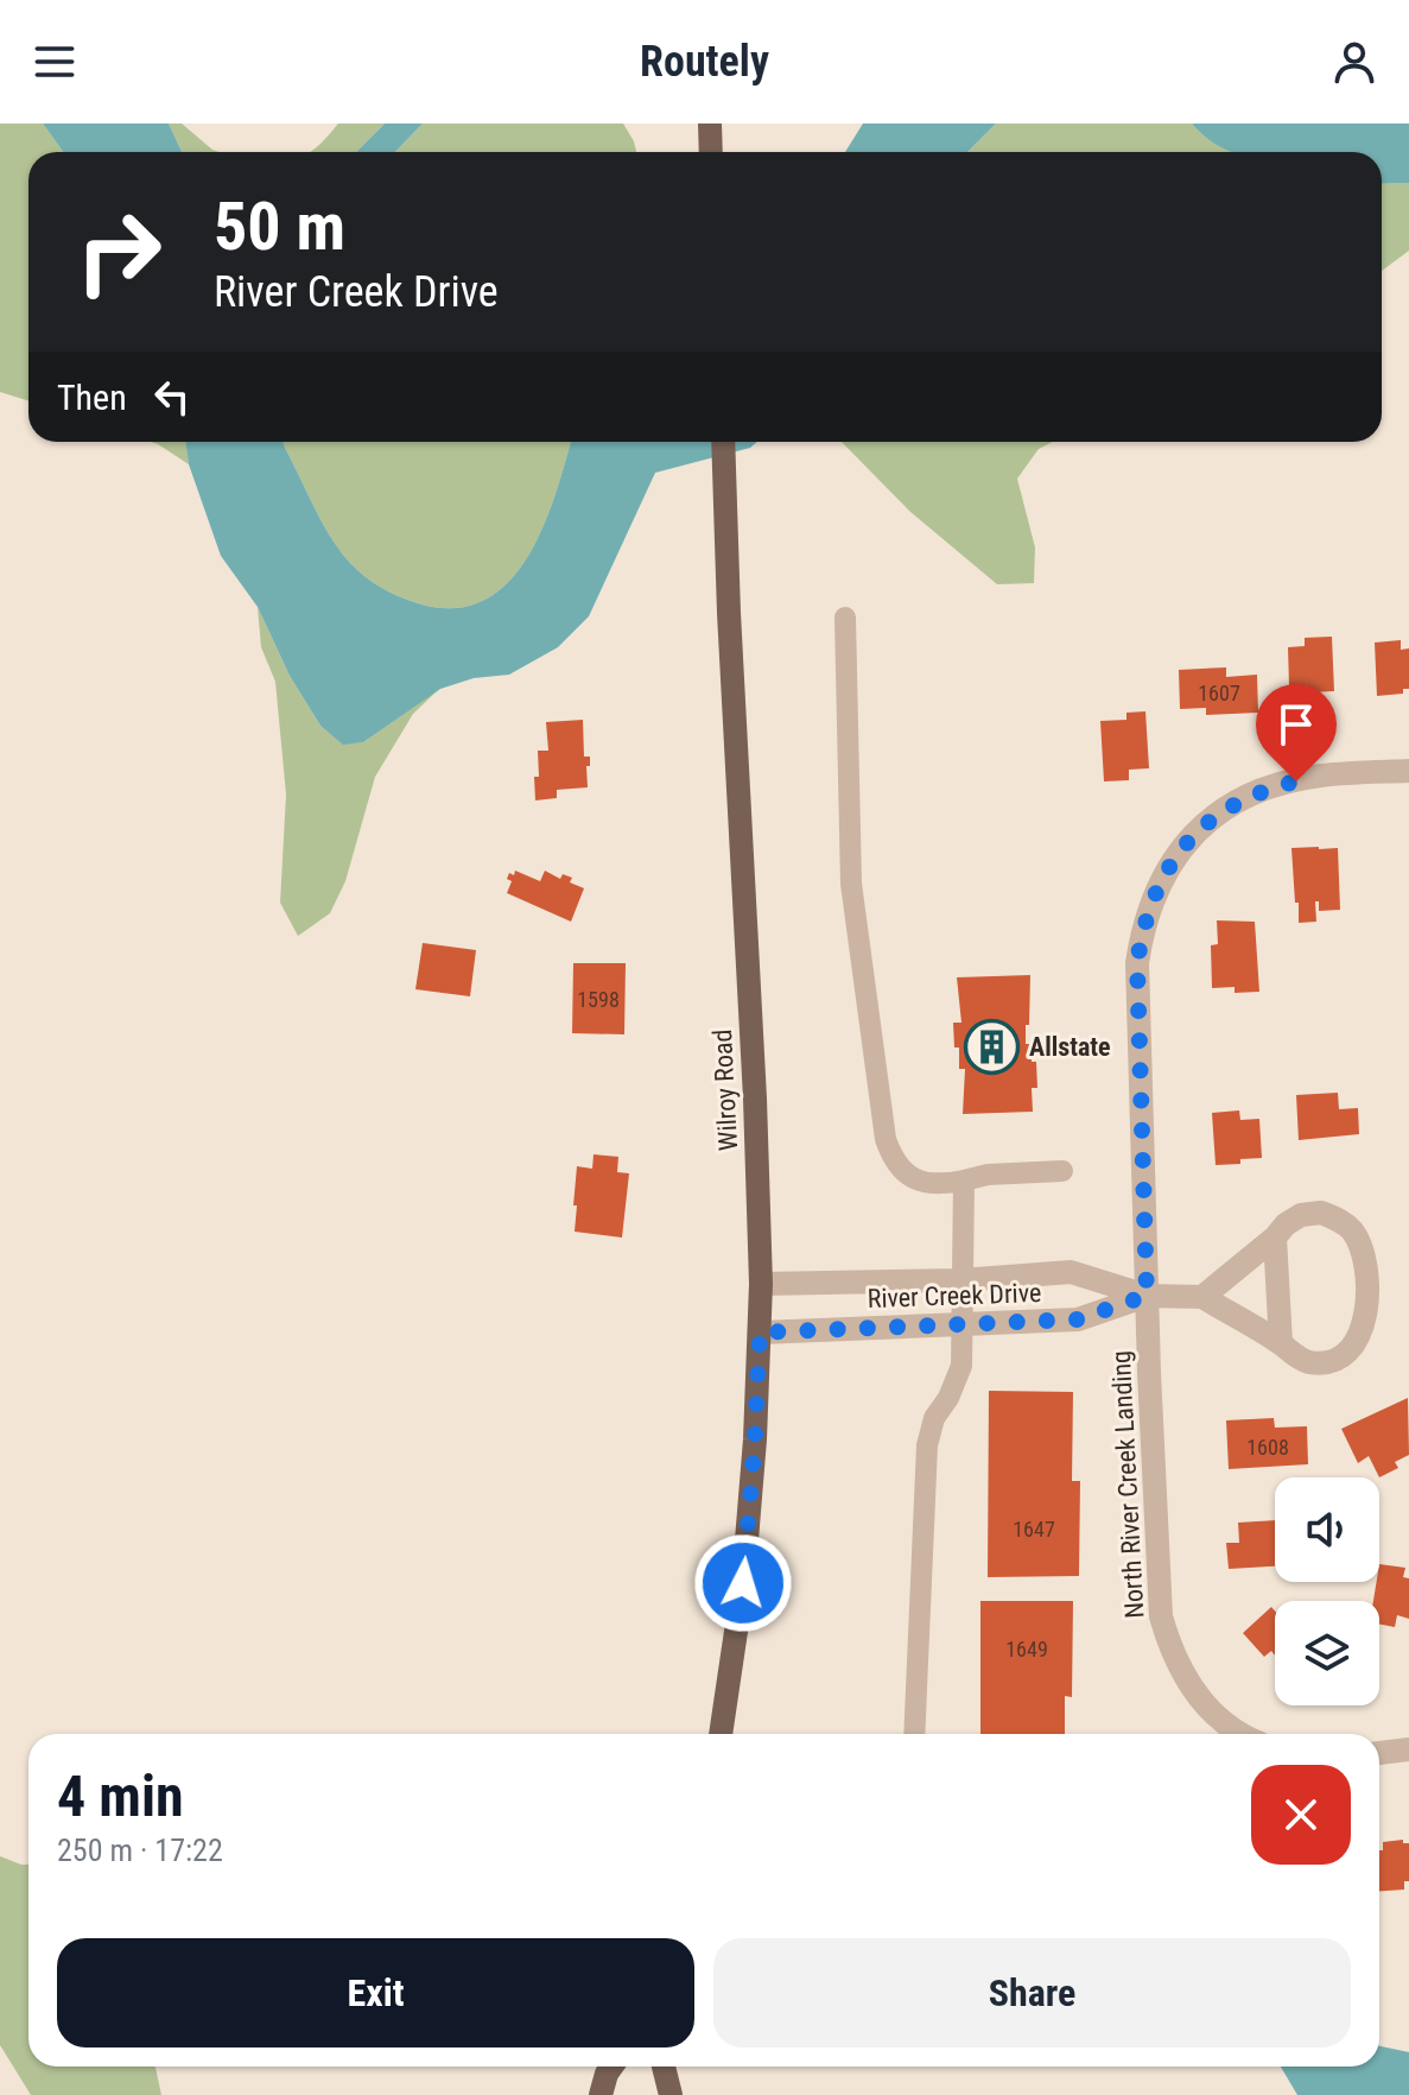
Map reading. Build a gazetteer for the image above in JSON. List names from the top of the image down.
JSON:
{
  "streets": {
    "main road": ["Wilroy Road"],
    "street": ["River Creek Drive", "North River Creek Landing"]
  },
  "crossings": [
    ["Wilroy Road", "River Creek Drive"],
    ["River Creek Drive", "North River Creek Landing"]
  ],
  "places": {
    "building": ["Allstate"]
  },
  "house_numbers": [
    "1607",
    "1598",
    "1608",
    "1647",
    "1649"
  ],
  "page": {
    "header": "Routely",
    "turn": ["50 m", "River Creek Drive"],
    "then": "Then",
    "heading": ["4 min", "250 m · 17:22"],
    "buttons": ["Exit", "Share"]
  }
}
